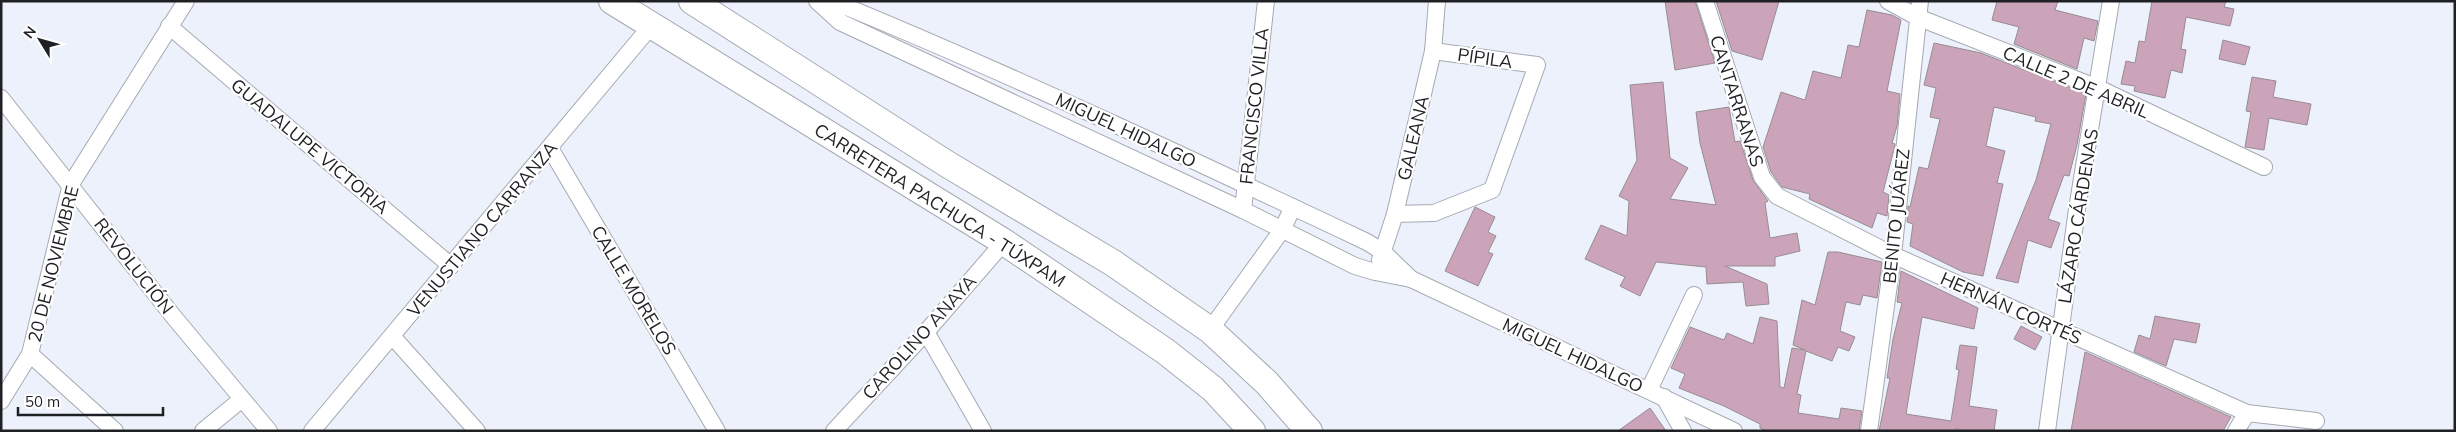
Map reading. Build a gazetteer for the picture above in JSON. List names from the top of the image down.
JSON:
{
  "streets": {
    "main road": ["CARRETERA PACHUCA - TÚXPAM"],
    "street": [
      "PÍPILA",
      "CALLE 2 DE ABRIL",
      "CANTARRANAS",
      "FRANCISCO VILLA",
      "MIGUEL HIDALGO",
      "GALEANA",
      "GUADALUPE VICTORIA",
      "BENITO JUÁREZ",
      "LÁZARO CÁRDENAS",
      "VENUSTIANO CARRANZA",
      "20 DE NOVIEMBRE",
      "REVOLUCIÓN",
      "CALLE MORELOS",
      "HERNÁN CORTÉS",
      "CAROLINO ANAYA"
    ]
  },
  "crossings": [
    ["PÍPILA", "GALEANA"],
    ["CALLE 2 DE ABRIL", "BENITO JUÁREZ"],
    ["CALLE 2 DE ABRIL", "LÁZARO CÁRDENAS"],
    ["CANTARRANAS", "HERNÁN CORTÉS"],
    ["FRANCISCO VILLA", "MIGUEL HIDALGO"],
    ["MIGUEL HIDALGO", "GALEANA"],
    ["GUADALUPE VICTORIA", "VENUSTIANO CARRANZA"],
    ["GUADALUPE VICTORIA", "20 DE NOVIEMBRE"],
    ["CARRETERA PACHUCA - TÚXPAM", "VENUSTIANO CARRANZA"],
    ["CARRETERA PACHUCA - TÚXPAM", "CAROLINO ANAYA"],
    ["BENITO JUÁREZ", "HERNÁN CORTÉS"],
    ["LÁZARO CÁRDENAS", "HERNÁN CORTÉS"],
    ["VENUSTIANO CARRANZA", "CALLE MORELOS"],
    ["20 DE NOVIEMBRE", "REVOLUCIÓN"]
  ],
  "scale_bar": "50 m",
  "north": "top left"
}
